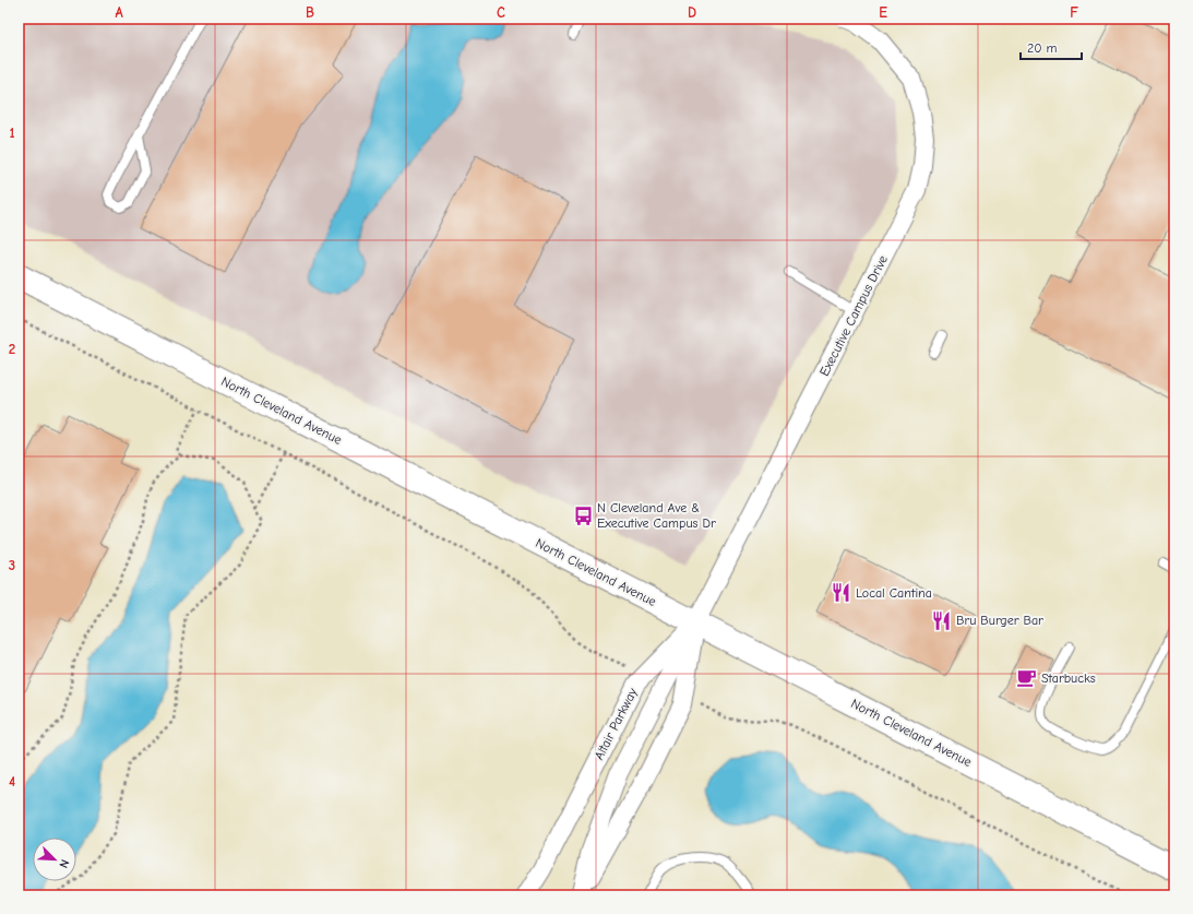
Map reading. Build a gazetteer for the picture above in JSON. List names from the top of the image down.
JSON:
{
  "streets": {
    "main road": ["North Cleveland Avenue"],
    "street": ["Executive Campus Drive", "Altair Parkway"]
  },
  "crossings": [
    ["Executive Campus Drive", "North Cleveland Avenue"],
    ["Executive Campus Drive", "Altair Parkway"],
    ["North Cleveland Avenue", "Altair Parkway"]
  ],
  "places": {
    "bus stop": ["N Cleveland Ave & Executive Campus Dr"],
    "restaurant": ["Local Cantina", "Bru Burger Bar"],
    "cafe": ["Starbucks"]
  },
  "scale_bar": "20 m",
  "north": "bottom right",
  "grid": {
    "columns": [
      "A",
      "B",
      "C",
      "D",
      "E",
      "F"
    ],
    "rows": [
      "1",
      "2",
      "3",
      "4"
    ]
  }
}
